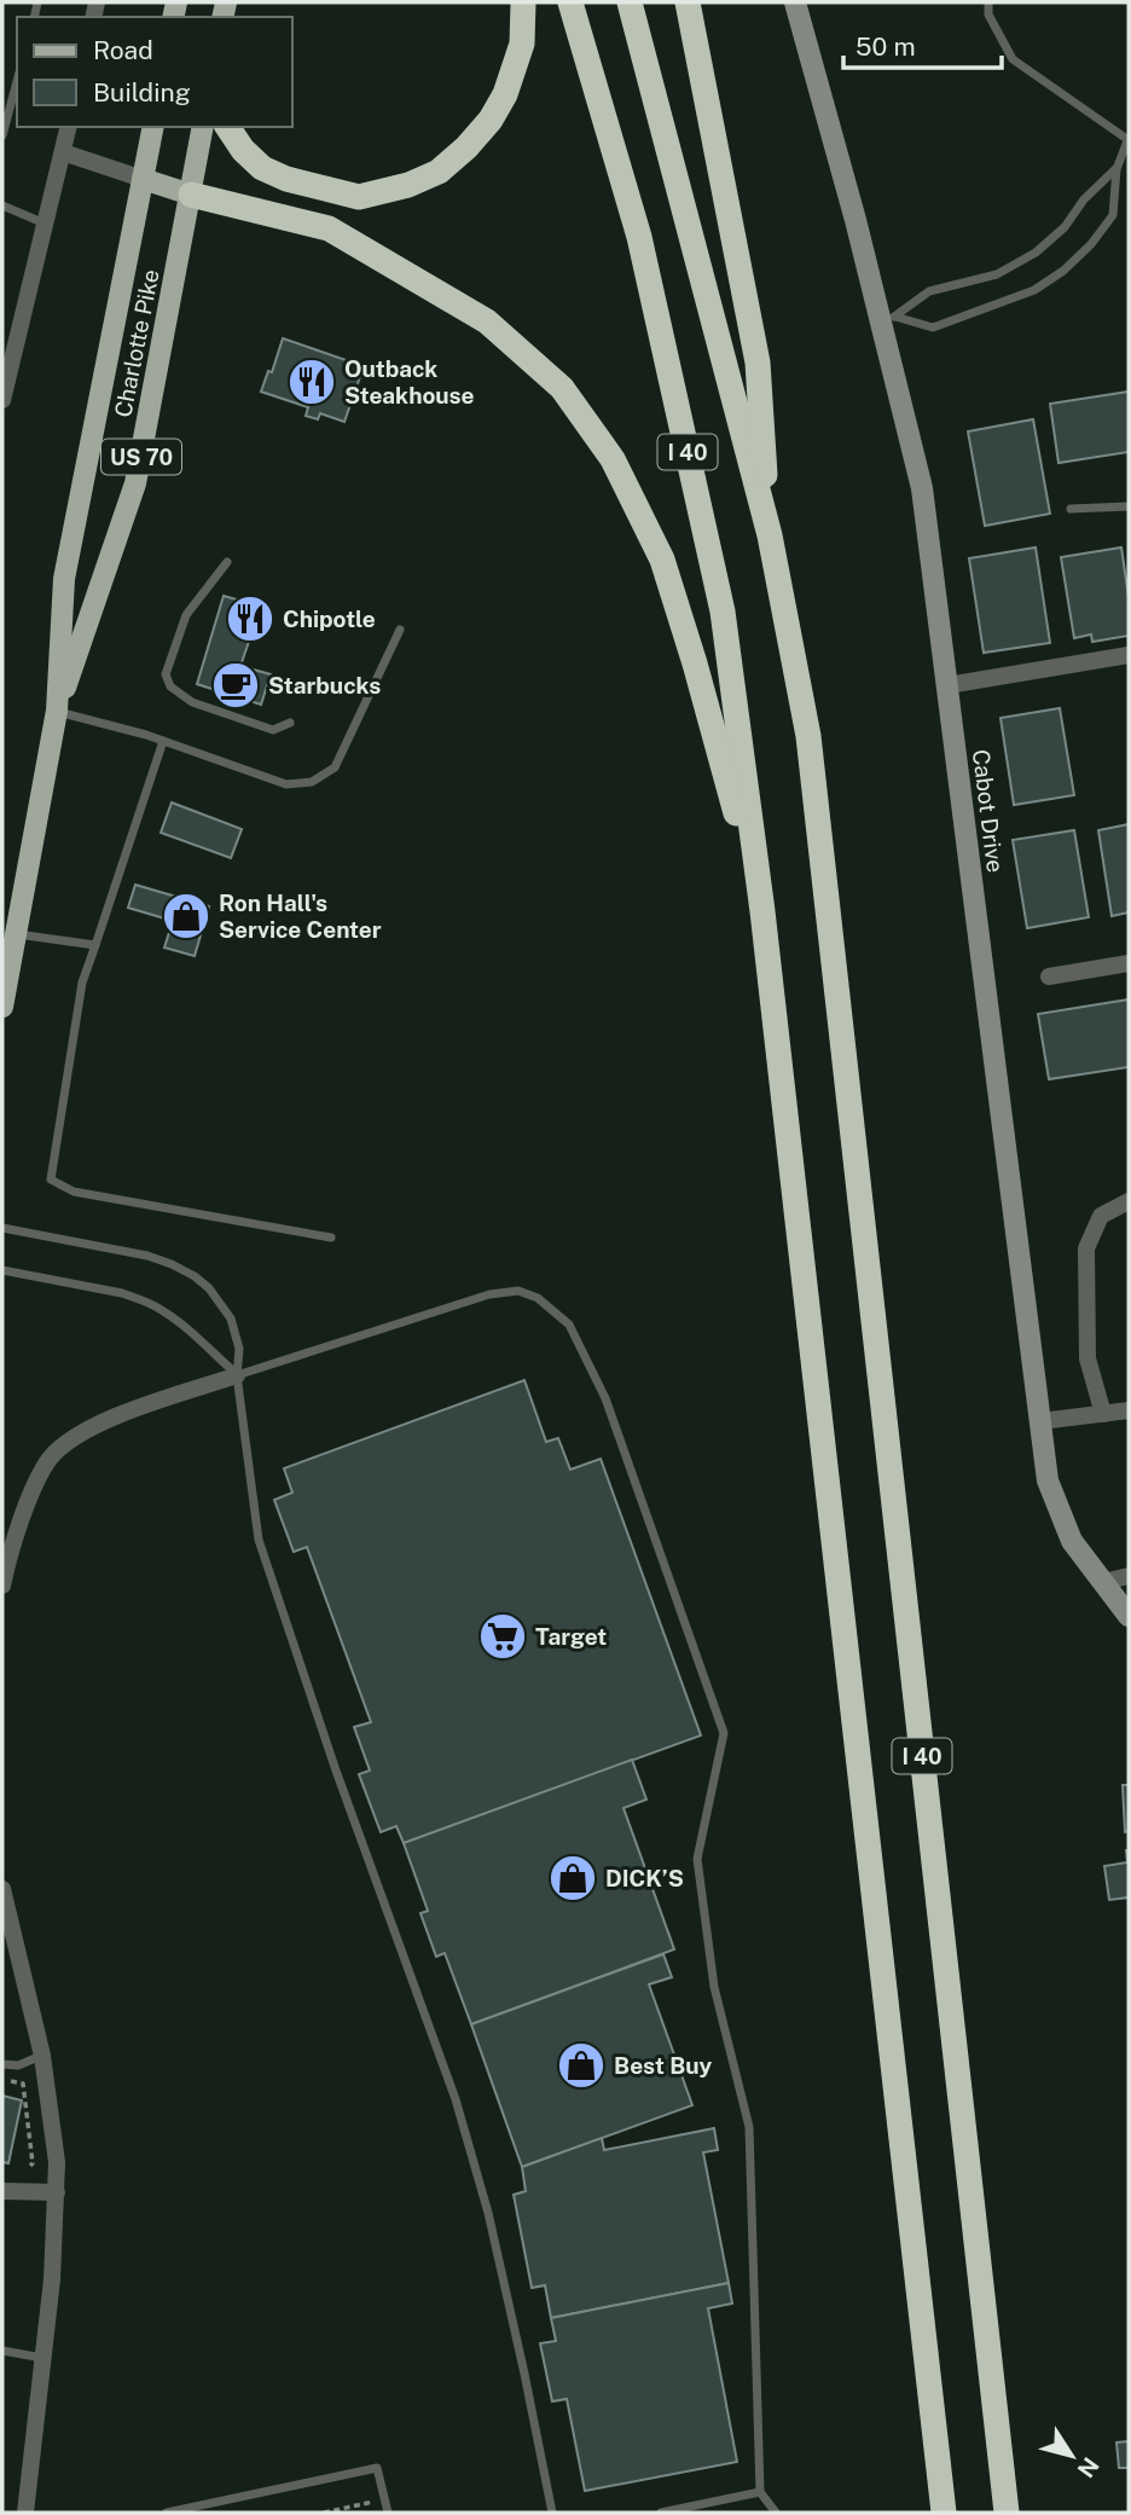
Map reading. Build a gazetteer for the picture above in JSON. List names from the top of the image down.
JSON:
{
  "streets": {
    "highway": ["I 40"],
    "main road": ["Charlotte Pike", "US 70"],
    "street": ["Cabot Drive"]
  },
  "places": {
    "restaurant": ["Outback Steakhouse", "Chipotle"],
    "cafe": ["Starbucks"],
    "shop": ["Ron Hall's Service Center", "DICK’S", "Best Buy"],
    "supermarket": ["Target"]
  },
  "legend": ["Road", "Building"],
  "scale_bar": "50 m",
  "north": "bottom right"
}
